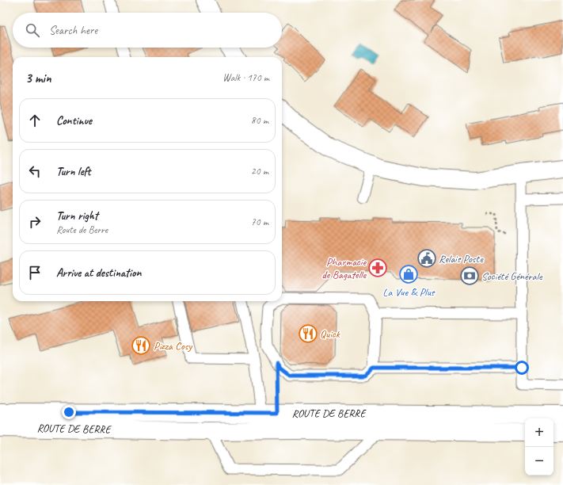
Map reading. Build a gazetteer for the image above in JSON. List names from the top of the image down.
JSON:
{
  "streets": {
    "main road": ["ROUTE DE BERRE"]
  },
  "places": {
    "public building": ["Relais Poste"],
    "pharmacy": ["Pharmacie de Bagatelle"],
    "shop": ["La Vue & Plus"],
    "bank": ["Société Générale"],
    "restaurant": ["Quick", "Pizza Cosy"]
  },
  "page": {
    "search": "Search here",
    "heading": ["3 min", "Walk · 170 m"],
    "list": [
      ["Continue", "80 m"],
      ["Turn left", "20 m"],
      ["Turn right", "Route de Berre", "70 m"],
      "Arrive at destination"
    ],
    "map_buttons": ["+", "−"]
  }
}
